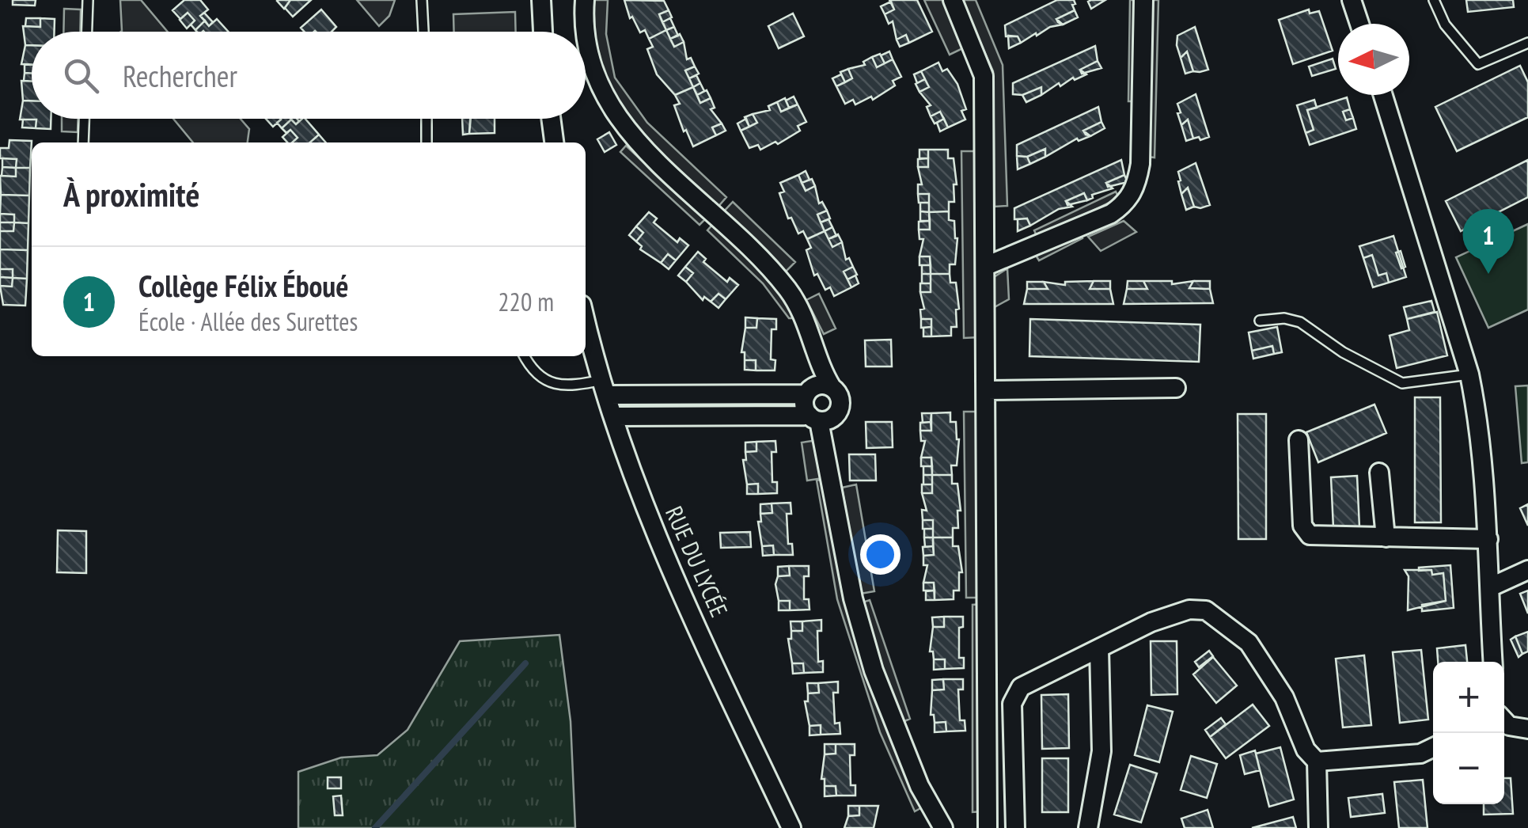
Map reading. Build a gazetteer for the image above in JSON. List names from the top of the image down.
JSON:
{
  "streets": {
    "street": ["RUE DU LYCÉE"]
  },
  "north": "left",
  "page": {
    "search": "Rechercher",
    "heading": "À proximité",
    "pins": "1",
    "list": [
      {
        "mark": "1",
        "name": "Collège Félix Éboué",
        "note": "École · Allée des Surettes",
        "value": "220 m"
      }
    ],
    "map_buttons": ["+", "−"]
  }
}
